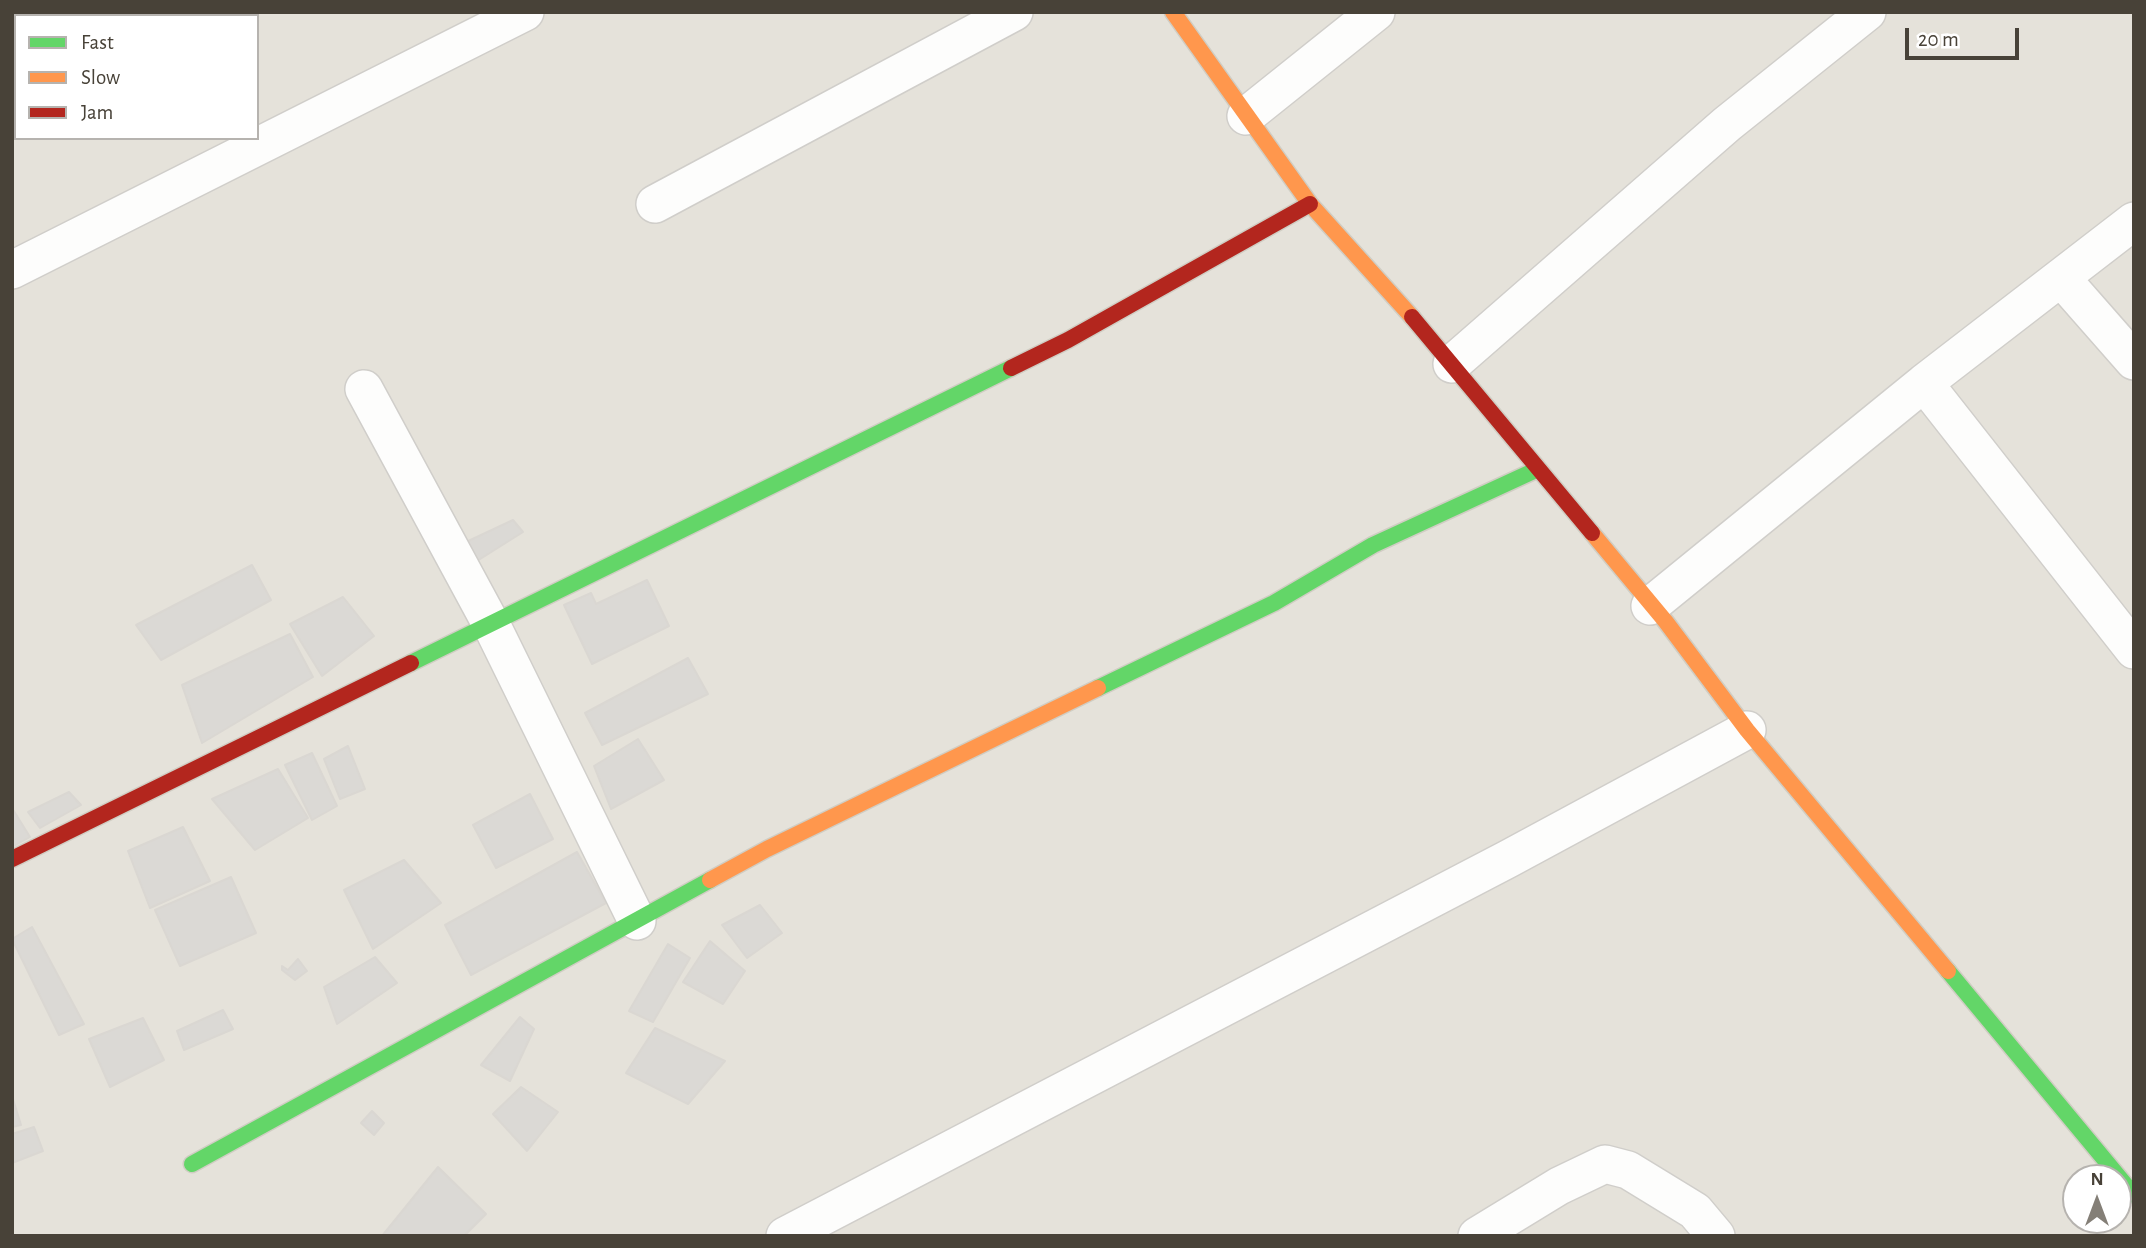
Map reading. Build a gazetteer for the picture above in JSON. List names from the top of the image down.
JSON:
{
  "legend": ["Fast", "Slow", "Jam"],
  "scale_bar": "20 m",
  "north": "top"
}
